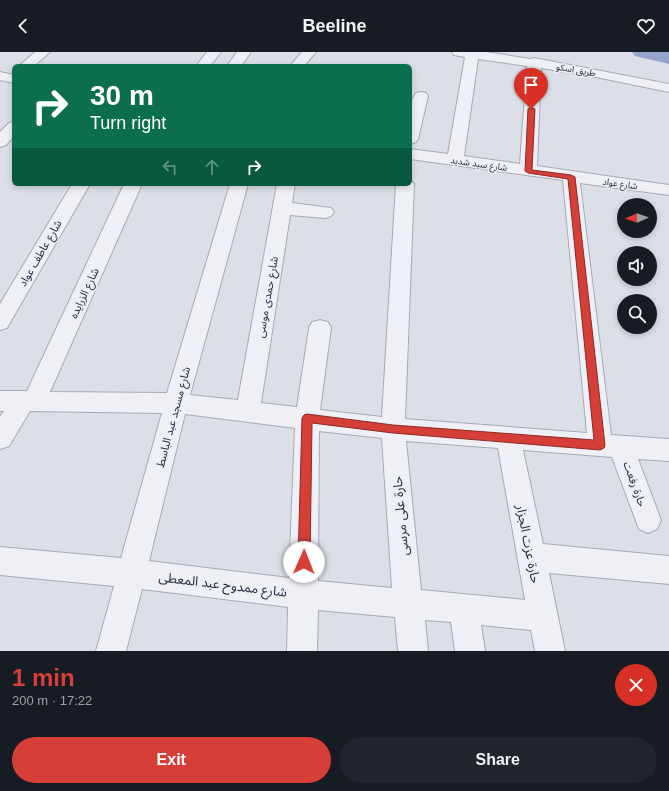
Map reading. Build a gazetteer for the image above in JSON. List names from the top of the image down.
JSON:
{
  "streets": {
    "street": [
      "طريق اسكو",
      "شارع سيد شديد",
      "شارع عواد",
      "شارع عاطف عواد",
      "شارع الزرايده",
      "شارع حمدى موسى",
      "شارع مسجد عبد الباسط",
      "حارة رفعت",
      "حارة على مرسى",
      "حارة عزت الجزار",
      "شارع ممدوح عبد المعطى"
    ]
  },
  "crossings": [
    ["شارع سيد شديد", "شارع عواد"],
    ["شارع سيد شديد", "حارة رفعت"],
    ["شارع عواد", "حارة رفعت"],
    ["شارع مسجد عبد الباسط", "شارع ممدوح عبد المعطى"],
    ["حارة على مرسى", "شارع ممدوح عبد المعطى"],
    ["حارة عزت الجزار", "شارع ممدوح عبد المعطى"]
  ],
  "north": "left",
  "page": {
    "header": "Beeline",
    "turn": ["30 m", "Turn right"],
    "heading": ["1 min", "200 m · 17:22"],
    "buttons": ["Exit", "Share"]
  }
}
